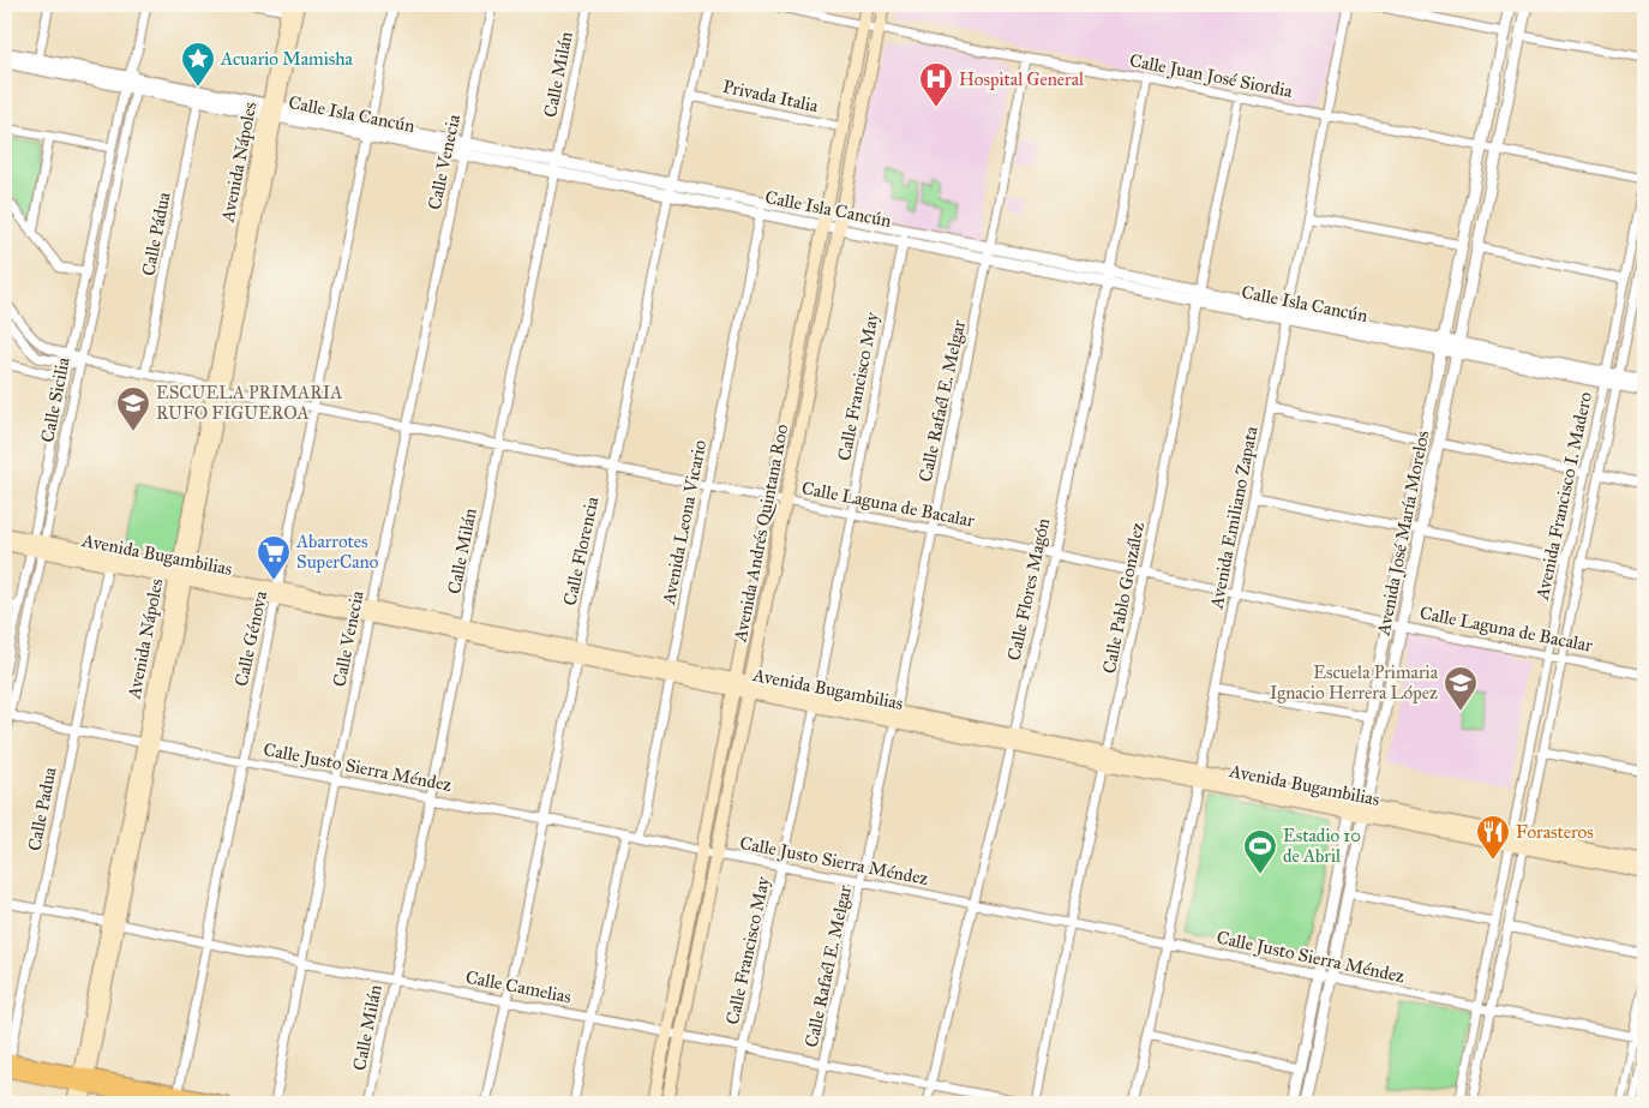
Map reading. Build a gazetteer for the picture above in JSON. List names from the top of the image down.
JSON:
{
  "streets": {
    "main road": ["Avenida Nápoles", "Avenida Andrés Quintana Roo", "Avenida Bugambilias"],
    "street": [
      "Calle Milán",
      "Calle Juan José Siordia",
      "Privada Italia",
      "Calle Isla Cancún",
      "Calle Venecia",
      "Calle Pádua",
      "Calle Francisco May",
      "Calle Sicilia",
      "Calle Rafaél E. Melgar",
      "Avenida Francisco I. Madero",
      "Calle Laguna de Bacalar",
      "Avenida Emiliano Zapata",
      "Avenida Leona Vicario",
      "Avenida José María Morelos",
      "Calle Florencia",
      "Calle Flores Magón",
      "Calle Pablo González",
      "Calle Génova",
      "Calle Justo Sierra Méndez",
      "Calle Padua",
      "Calle Camelias"
    ]
  },
  "crossings": [
    ["Calle Milán", "Calle Isla Cancún"],
    ["Calle Milán", "Calle Laguna de Bacalar"],
    ["Calle Milán", "Avenida Bugambilias"],
    ["Calle Milán", "Calle Justo Sierra Méndez"],
    ["Calle Milán", "Calle Camelias"],
    ["Calle Juan José Siordia", "Calle Rafaél E. Melgar"],
    ["Calle Juan José Siordia", "Avenida Francisco I. Madero"],
    ["Calle Juan José Siordia", "Avenida Emiliano Zapata"],
    ["Calle Juan José Siordia", "Avenida Andrés Quintana Roo"],
    ["Calle Juan José Siordia", "Avenida José María Morelos"],
    ["Calle Juan José Siordia", "Calle Flores Magón"],
    ["Calle Juan José Siordia", "Calle Pablo González"],
    ["Privada Italia", "Avenida Andrés Quintana Roo"],
    ["Privada Italia", "Calle Florencia"],
    ["Calle Isla Cancún", "Avenida Nápoles"],
    ["Calle Isla Cancún", "Calle Venecia"],
    ["Calle Isla Cancún", "Calle Pádua"],
    ["Calle Isla Cancún", "Calle Francisco May"],
    ["Calle Isla Cancún", "Calle Sicilia"],
    ["Calle Isla Cancún", "Calle Rafaél E. Melgar"],
    ["Calle Isla Cancún", "Avenida Francisco I. Madero"],
    ["Calle Isla Cancún", "Avenida Emiliano Zapata"],
    ["Calle Isla Cancún", "Avenida Leona Vicario"],
    ["Calle Isla Cancún", "Avenida Andrés Quintana Roo"],
    ["Calle Isla Cancún", "Avenida José María Morelos"],
    ["Calle Isla Cancún", "Calle Florencia"],
    ["Calle Isla Cancún", "Calle Flores Magón"],
    ["Calle Isla Cancún", "Calle Pablo González"],
    ["Calle Isla Cancún", "Calle Génova"],
    ["Avenida Nápoles", "Calle Laguna de Bacalar"],
    ["Avenida Nápoles", "Avenida Bugambilias"],
    ["Avenida Nápoles", "Calle Justo Sierra Méndez"],
    ["Avenida Nápoles", "Calle Camelias"],
    ["Calle Venecia", "Calle Laguna de Bacalar"],
    ["Calle Venecia", "Avenida Bugambilias"],
    ["Calle Venecia", "Calle Justo Sierra Méndez"],
    ["Calle Venecia", "Calle Camelias"],
    ["Calle Pádua", "Calle Laguna de Bacalar"],
    ["Calle Francisco May", "Calle Laguna de Bacalar"],
    ["Calle Francisco May", "Avenida Bugambilias"],
    ["Calle Francisco May", "Calle Justo Sierra Méndez"],
    ["Calle Francisco May", "Calle Camelias"],
    ["Calle Sicilia", "Calle Laguna de Bacalar"],
    ["Calle Sicilia", "Avenida Bugambilias"],
    ["Calle Sicilia", "Calle Justo Sierra Méndez"],
    ["Calle Rafaél E. Melgar", "Calle Laguna de Bacalar"],
    ["Calle Rafaél E. Melgar", "Avenida Bugambilias"],
    ["Calle Rafaél E. Melgar", "Calle Justo Sierra Méndez"],
    ["Calle Rafaél E. Melgar", "Calle Camelias"],
    ["Avenida Francisco I. Madero", "Calle Laguna de Bacalar"],
    ["Avenida Francisco I. Madero", "Avenida Bugambilias"],
    ["Avenida Francisco I. Madero", "Calle Justo Sierra Méndez"],
    ["Calle Laguna de Bacalar", "Avenida Emiliano Zapata"],
    ["Calle Laguna de Bacalar", "Avenida Leona Vicario"],
    ["Calle Laguna de Bacalar", "Avenida Andrés Quintana Roo"],
    ["Calle Laguna de Bacalar", "Avenida José María Morelos"],
    ["Calle Laguna de Bacalar", "Calle Florencia"],
    ["Calle Laguna de Bacalar", "Calle Flores Magón"],
    ["Calle Laguna de Bacalar", "Calle Pablo González"],
    ["Calle Laguna de Bacalar", "Calle Génova"],
    ["Avenida Emiliano Zapata", "Avenida Bugambilias"],
    ["Avenida Emiliano Zapata", "Calle Justo Sierra Méndez"],
    ["Avenida Leona Vicario", "Avenida Bugambilias"],
    ["Avenida Leona Vicario", "Calle Justo Sierra Méndez"],
    ["Avenida Andrés Quintana Roo", "Avenida Bugambilias"],
    ["Avenida Andrés Quintana Roo", "Calle Justo Sierra Méndez"],
    ["Avenida Andrés Quintana Roo", "Calle Camelias"],
    ["Avenida José María Morelos", "Avenida Bugambilias"],
    ["Avenida José María Morelos", "Calle Justo Sierra Méndez"],
    ["Calle Florencia", "Avenida Bugambilias"],
    ["Calle Florencia", "Calle Justo Sierra Méndez"],
    ["Calle Florencia", "Calle Camelias"],
    ["Avenida Bugambilias", "Calle Flores Magón"],
    ["Avenida Bugambilias", "Calle Pablo González"],
    ["Avenida Bugambilias", "Calle Génova"],
    ["Avenida Bugambilias", "Calle Padua"],
    ["Calle Flores Magón", "Calle Justo Sierra Méndez"],
    ["Calle Flores Magón", "Calle Camelias"],
    ["Calle Pablo González", "Calle Justo Sierra Méndez"],
    ["Calle Génova", "Calle Justo Sierra Méndez"],
    ["Calle Génova", "Calle Camelias"],
    ["Calle Justo Sierra Méndez", "Calle Padua"],
    ["Calle Padua", "Calle Camelias"]
  ],
  "places": {
    "place": ["Acuario Mamisha"],
    "hospital": ["Hospital General"],
    "school or university": ["ESCUELA PRIMARIA RUFO FIGUEROA", "Escuela Primaria Ignacio Herrera López"],
    "supermarket": ["Abarrotes SuperCano"],
    "restaurant": ["Forasteros"],
    "sports": ["Estadio 10 de Abril"]
  }
}
